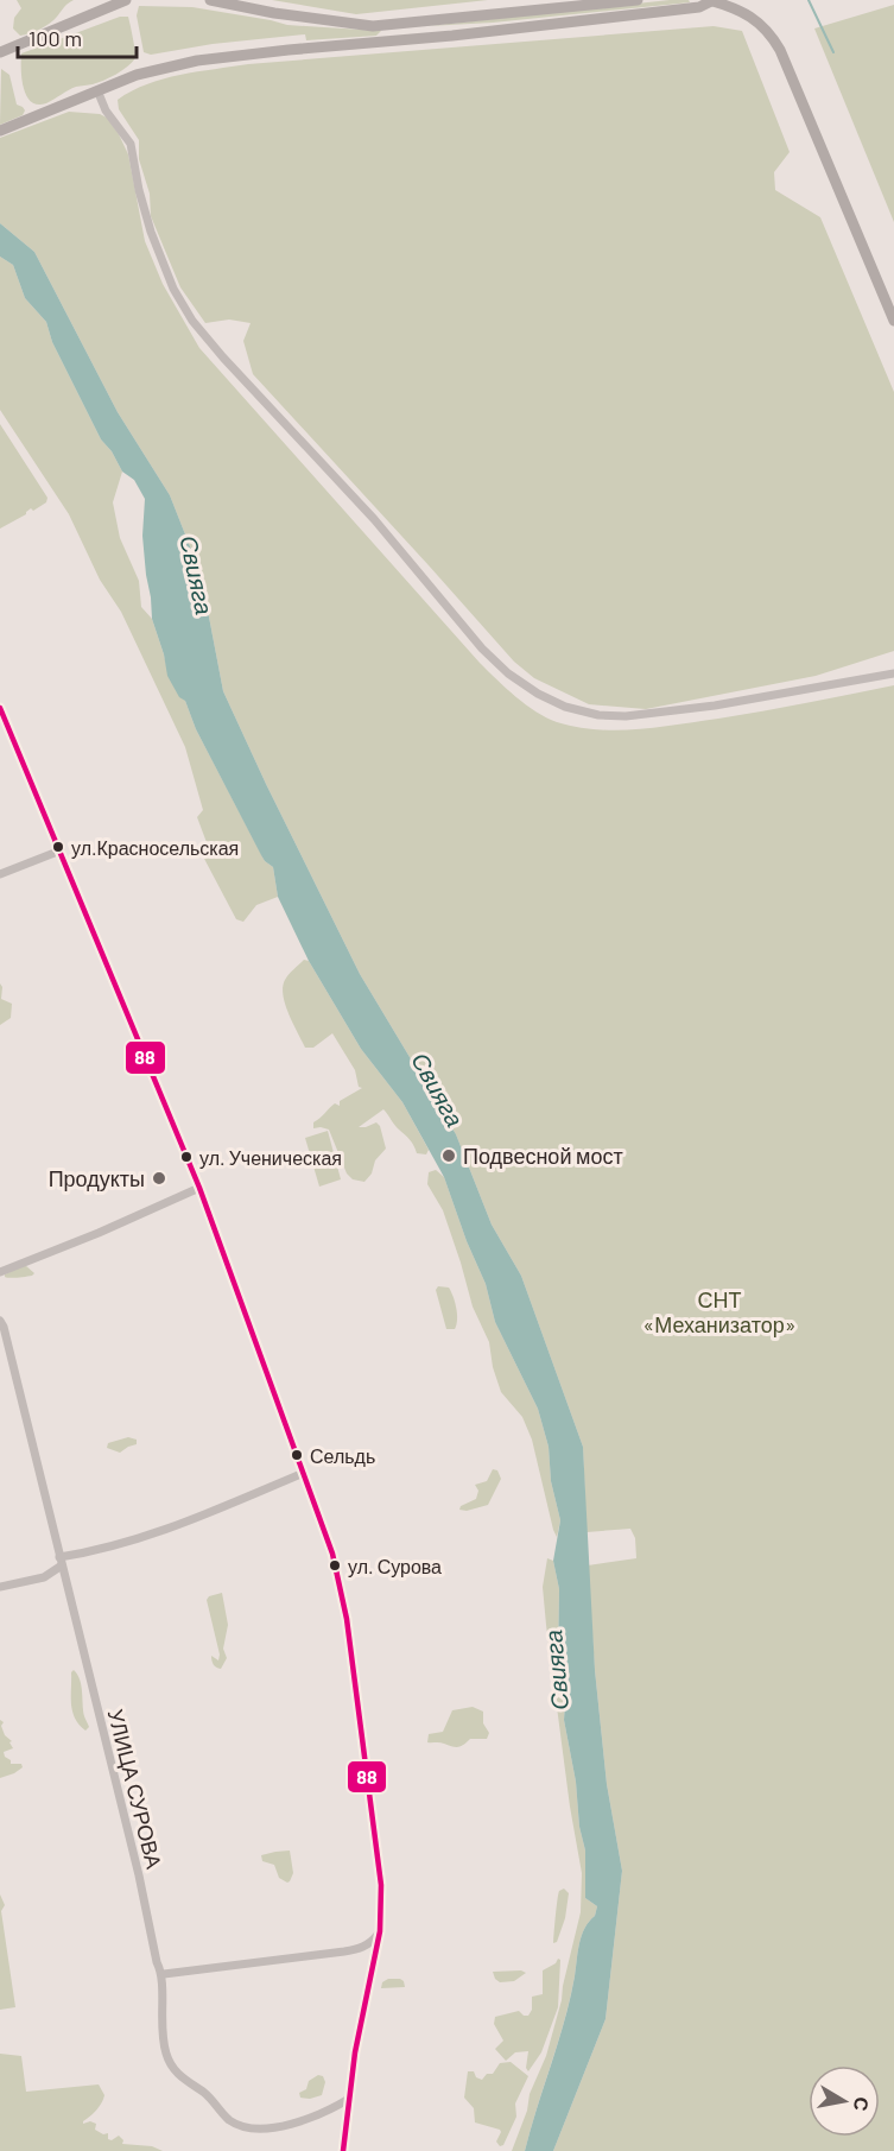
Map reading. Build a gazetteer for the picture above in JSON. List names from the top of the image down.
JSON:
{
  "streets": {
    "street": ["УЛИЦА СУРОВА"]
  },
  "water": ["Свияга"],
  "parks": ["СНТ «Механизатор»"],
  "places": [
    "ул.Красносельская",
    "Подвесной мост",
    "ул. Ученическая",
    "Продукты",
    "Сельдь",
    "ул. Сурова"
  ],
  "lines": ["transit line 88"],
  "scale_bar": "100 m",
  "north": "right"
}
